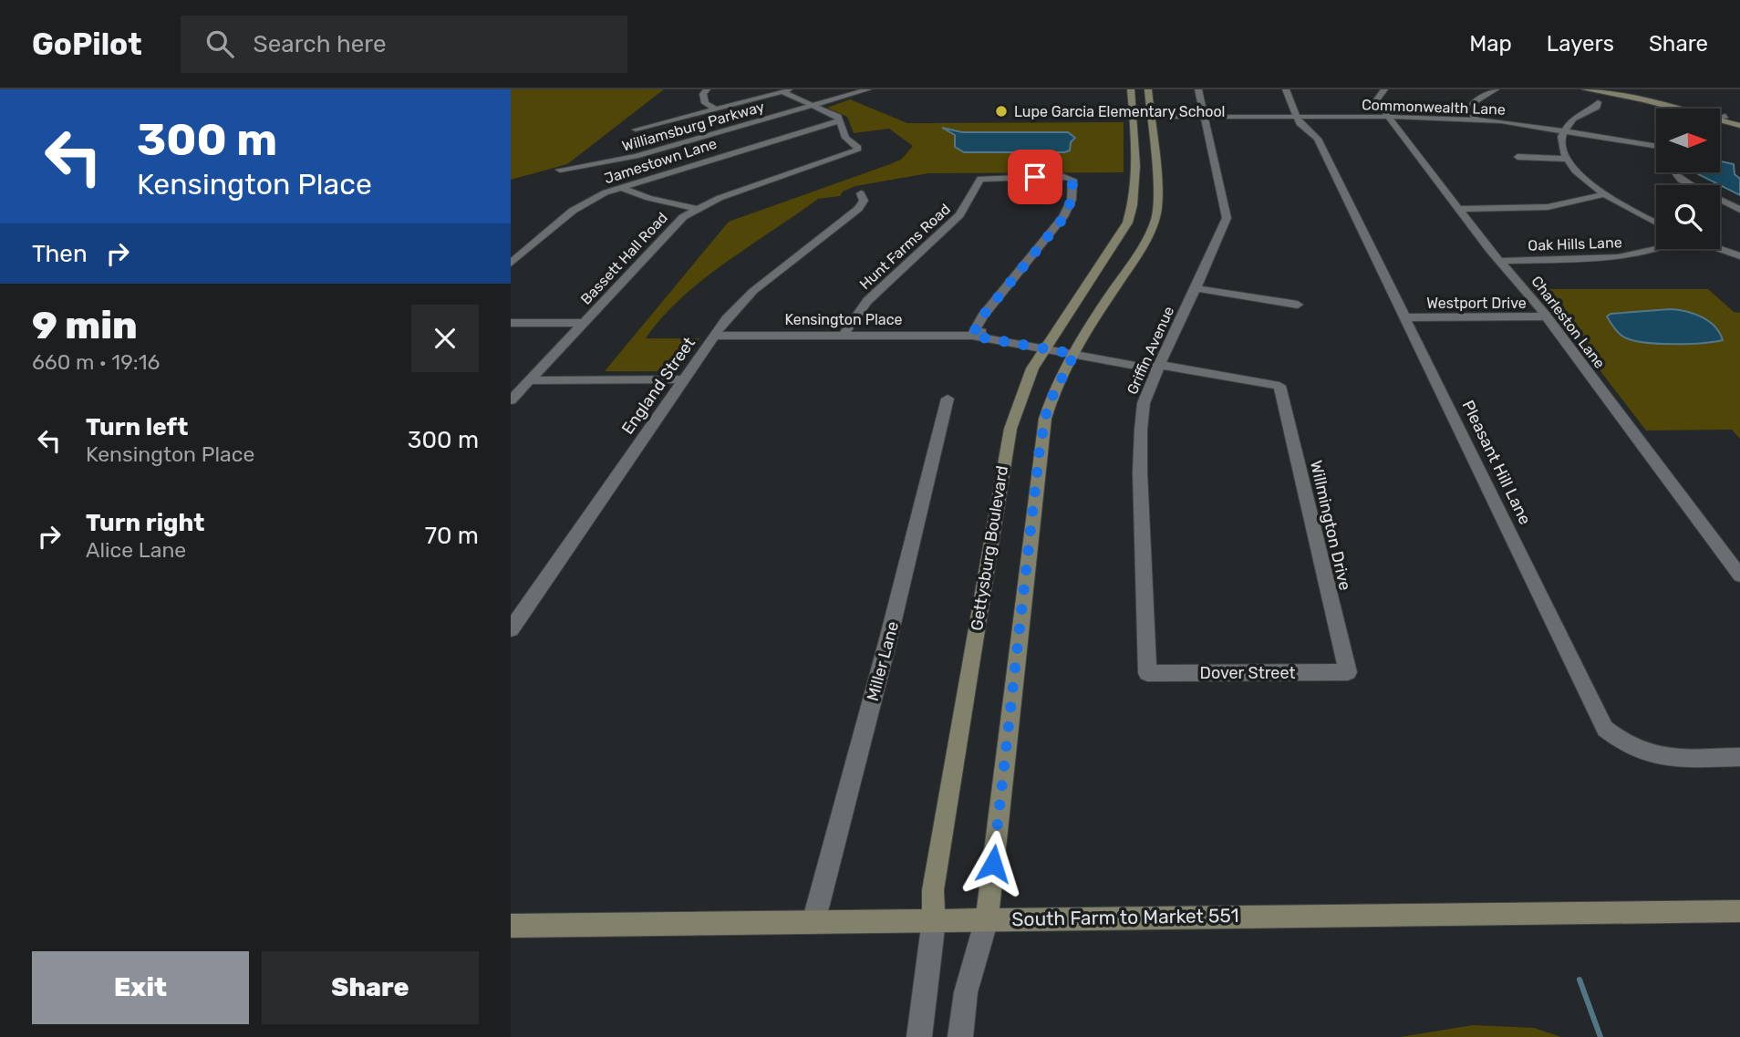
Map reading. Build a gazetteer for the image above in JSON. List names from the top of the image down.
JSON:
{
  "streets": {
    "street": [
      "Commonwealth Lane",
      "Williamsburg Parkway",
      "Jamestown Lane",
      "Oak Hills Lane",
      "Hunt Farms Road",
      "Bassett Hall Road",
      "Westport Drive",
      "Kensington Place",
      "Charleston Lane",
      "Griffin Avenue",
      "England Street",
      "Pleasant Hill Lane",
      "Willmington Drive",
      "Gettysburg Boulevard",
      "Miller Lane",
      "Dover Street",
      "South Farm to Market 551"
    ]
  },
  "crossings": [
    ["Commonwealth Lane", "Charleston Lane"],
    ["Commonwealth Lane", "Griffin Avenue"],
    ["Commonwealth Lane", "Pleasant Hill Lane"],
    ["Jamestown Lane", "Bassett Hall Road"],
    ["Oak Hills Lane", "Charleston Lane"],
    ["Hunt Farms Road", "Kensington Place"],
    ["Westport Drive", "Charleston Lane"],
    ["Westport Drive", "Pleasant Hill Lane"],
    ["Kensington Place", "Griffin Avenue"],
    ["Kensington Place", "England Street"],
    ["Kensington Place", "Willmington Drive"],
    ["Kensington Place", "Gettysburg Boulevard"],
    ["Griffin Avenue", "Dover Street"],
    ["Willmington Drive", "Dover Street"],
    ["Gettysburg Boulevard", "South Farm to Market 551"],
    ["Miller Lane", "South Farm to Market 551"]
  ],
  "places": ["Lupe Garcia Elementary School"],
  "north": "right",
  "page": {
    "header": "GoPilot",
    "search": "Search here",
    "nav": ["Map", "Layers", "Share"],
    "turn": ["300 m", "Kensington Place"],
    "then": "Then",
    "heading": ["9 min", "660 m · 19:16"],
    "list": [
      {
        "name": "Turn left",
        "note": "Kensington Place",
        "value": "300 m"
      },
      {
        "name": "Turn right",
        "note": "Alice Lane",
        "value": "70 m"
      }
    ],
    "buttons": ["Exit", "Share"]
  }
}
